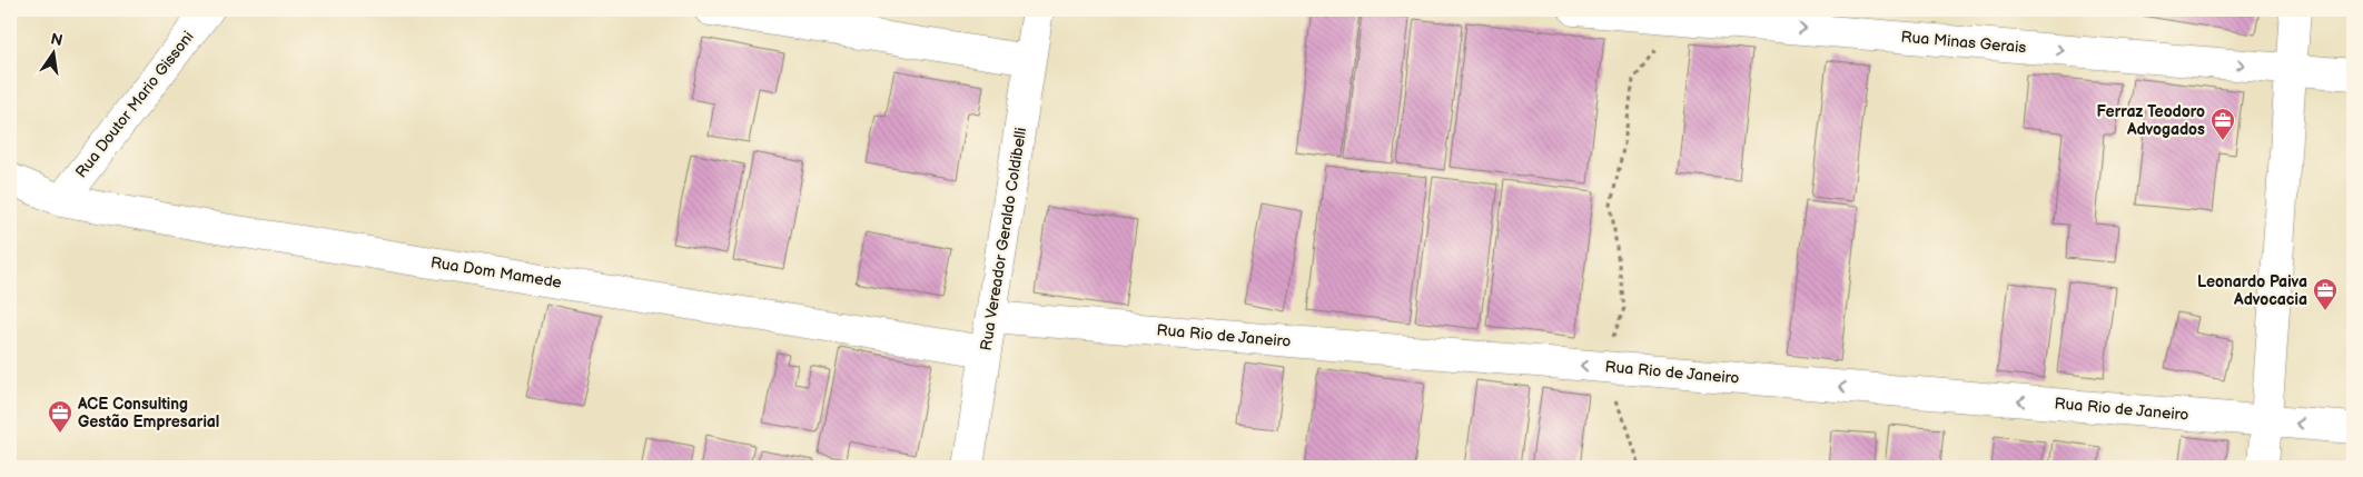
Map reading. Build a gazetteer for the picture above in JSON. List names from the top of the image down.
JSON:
{
  "streets": {
    "street": [
      "Rua Minas Gerais",
      "Rua Doutor Mario Gissoni",
      "Rua Vereador Geraldo Coldibelli",
      "Rua Dom Mamede",
      "Rua Rio de Janeiro"
    ]
  },
  "crossings": [
    ["Rua Doutor Mario Gissoni", "Rua Dom Mamede"],
    ["Rua Vereador Geraldo Coldibelli", "Rua Dom Mamede"],
    ["Rua Vereador Geraldo Coldibelli", "Rua Rio de Janeiro"]
  ],
  "one_way": ["Rua Minas Gerais", "Rua Rio de Janeiro"],
  "places": {
    "office": ["Ferraz Teodoro Advogados", "Leonardo Paiva Advocacia", "ACE Consulting Gestão Empresarial"]
  },
  "north": "top"
}
